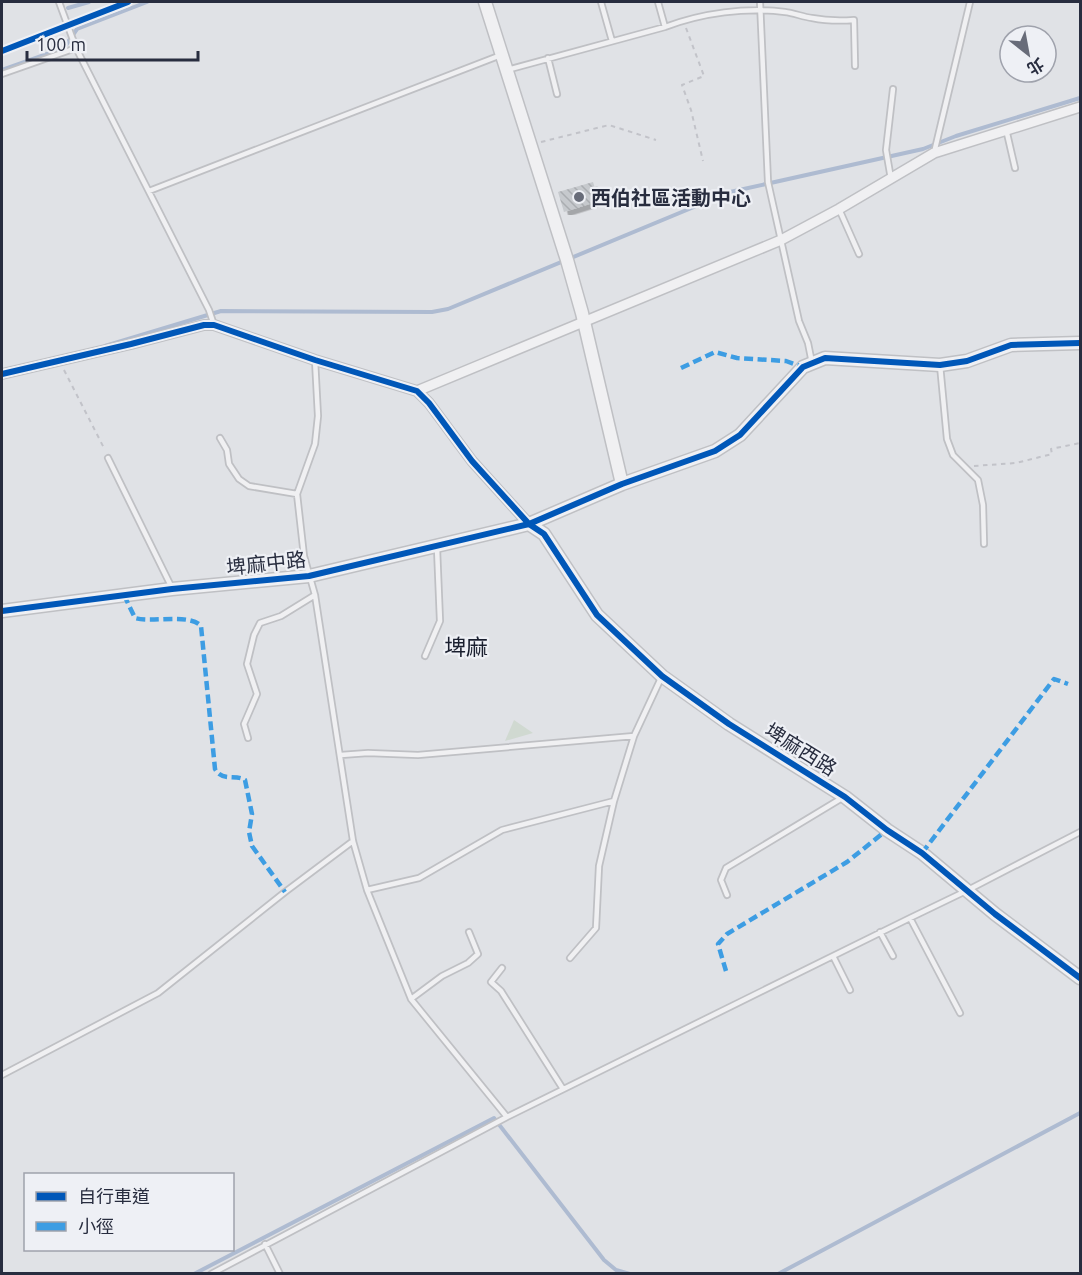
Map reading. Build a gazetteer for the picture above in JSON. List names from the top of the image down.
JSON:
{
  "streets": {
    "street": ["埤麻中路", "埤麻西路"]
  },
  "crossings": [
    ["埤麻中路", "埤麻西路"]
  ],
  "districts": ["埤麻"],
  "places": ["西伯社區活動中心"],
  "legend": ["自行車道", "小徑"],
  "scale_bar": "100 m",
  "north": "bottom right"
}
